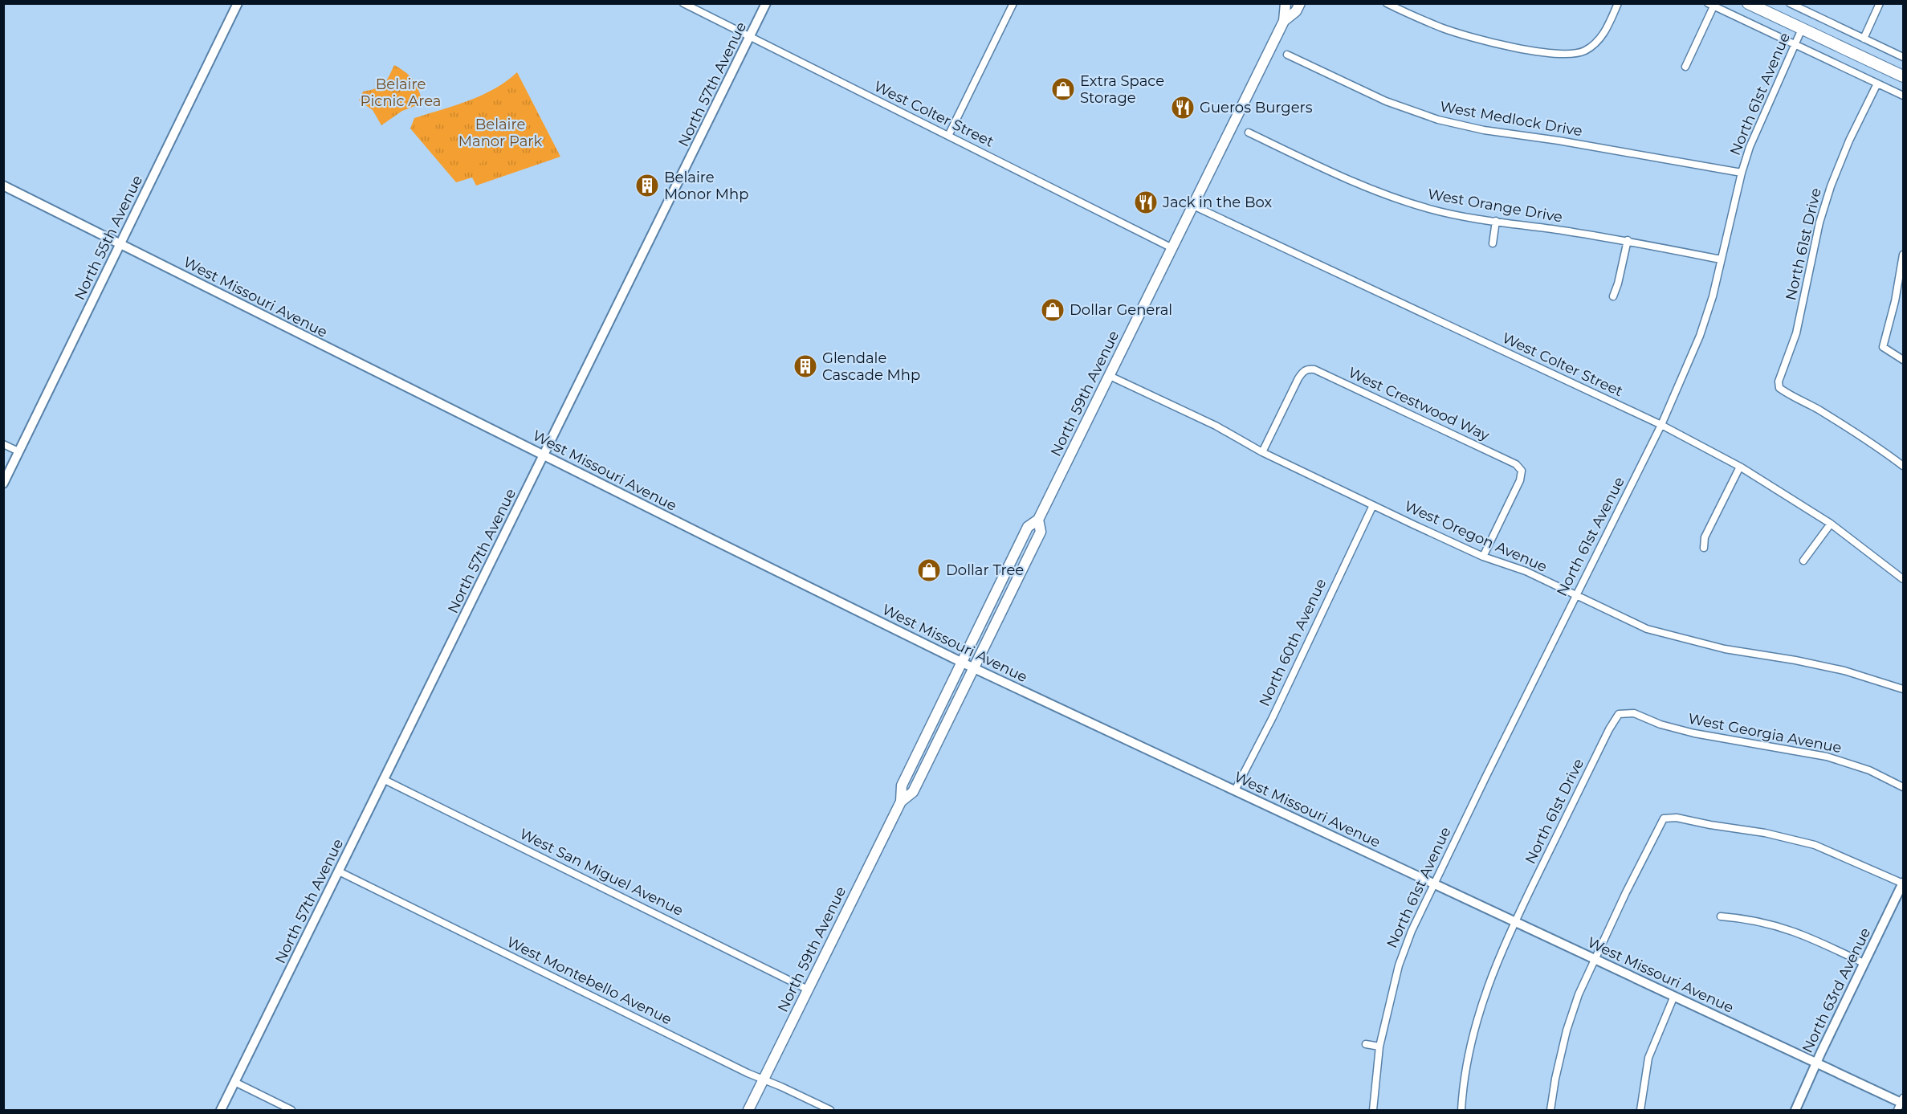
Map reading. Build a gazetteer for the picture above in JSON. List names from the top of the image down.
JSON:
{
  "streets": {
    "main road": ["North 59th Avenue"],
    "street": [
      "North 57th Avenue",
      "North 61st Avenue",
      "West Colter Street",
      "West Medlock Drive",
      "West Orange Drive",
      "North 55th Avenue",
      "North 61st Drive",
      "West Missouri Avenue",
      "West Crestwood Way",
      "West Oregon Avenue",
      "North 60th Avenue",
      "West Georgia Avenue",
      "West San Miguel Avenue",
      "West Montebello Avenue",
      "North 63rd Avenue"
    ]
  },
  "crossings": [
    ["North 57th Avenue", "West Colter Street"],
    ["North 57th Avenue", "West Missouri Avenue"],
    ["North 57th Avenue", "West San Miguel Avenue"],
    ["North 57th Avenue", "West Montebello Avenue"],
    ["North 61st Avenue", "West Colter Street"],
    ["North 61st Avenue", "West Medlock Drive"],
    ["North 61st Avenue", "West Orange Drive"],
    ["North 61st Avenue", "West Missouri Avenue"],
    ["North 61st Avenue", "West Oregon Avenue"],
    ["West Colter Street", "North 59th Avenue"],
    ["North 55th Avenue", "West Missouri Avenue"],
    ["North 61st Drive", "West Missouri Avenue"],
    ["North 61st Drive", "West Georgia Avenue"],
    ["West Missouri Avenue", "North 59th Avenue"],
    ["West Missouri Avenue", "North 60th Avenue"],
    ["West Missouri Avenue", "North 63rd Avenue"],
    ["North 59th Avenue", "West Oregon Avenue"],
    ["North 59th Avenue", "West San Miguel Avenue"],
    ["North 59th Avenue", "West Montebello Avenue"],
    ["West Crestwood Way", "West Oregon Avenue"],
    ["West Oregon Avenue", "North 60th Avenue"]
  ],
  "parks": ["Belaire Picnic Area", "Belaire Manor Park"],
  "places": {
    "shop": ["Extra Space Storage", "Dollar General", "Dollar Tree"],
    "restaurant": ["Gueros Burgers", "Jack in the Box"],
    "building": ["Belaire Monor Mhp", "Glendale Cascade Mhp"]
  }
}
